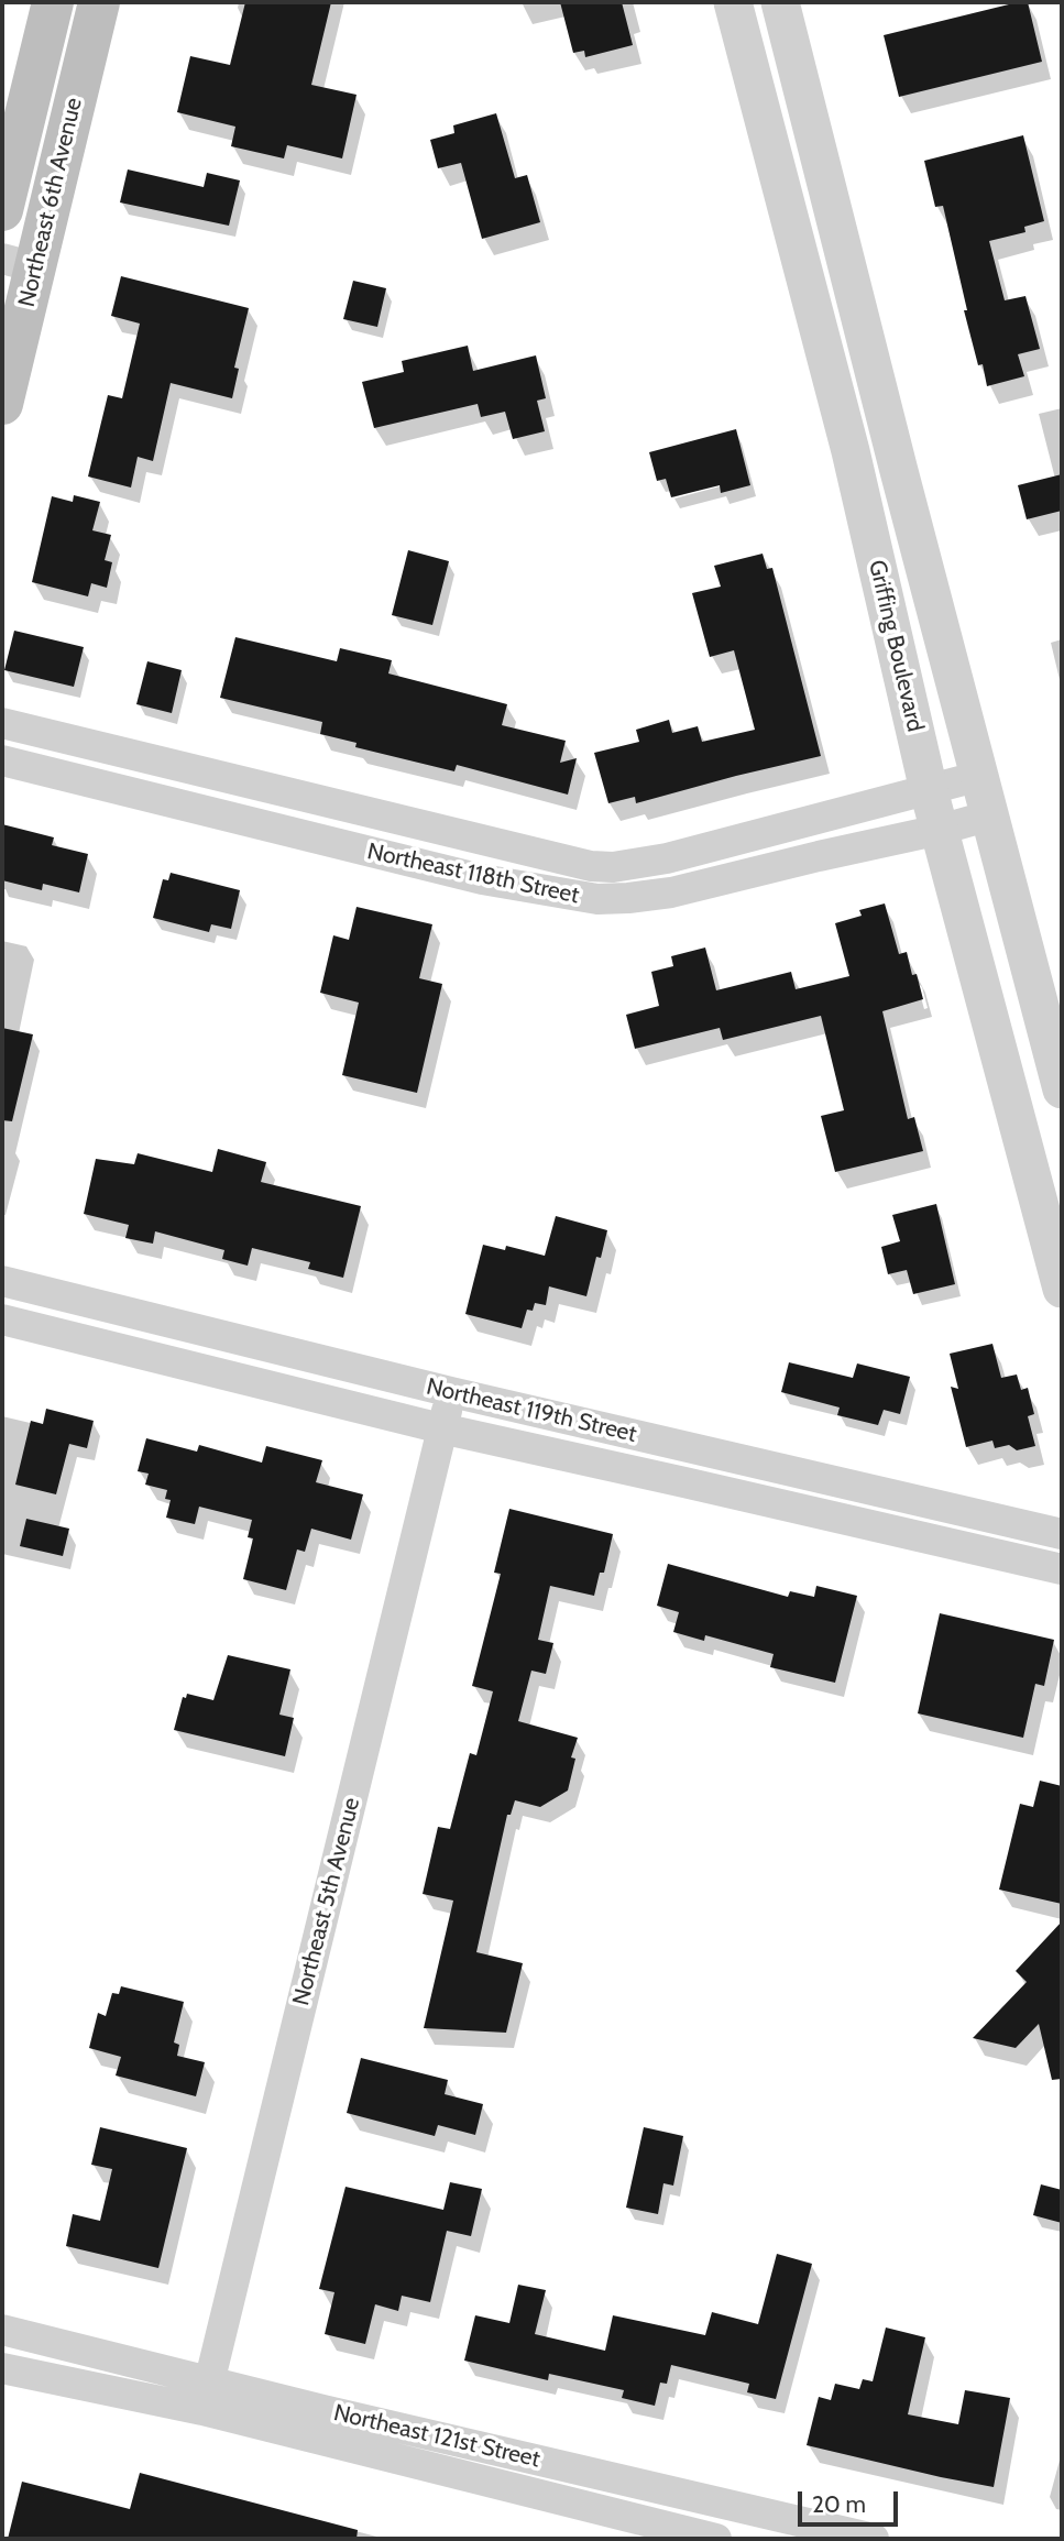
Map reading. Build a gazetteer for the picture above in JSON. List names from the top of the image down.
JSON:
{
  "streets": {
    "main road": ["Northeast 6th Avenue"],
    "street": [
      "Griffing Boulevard",
      "Northeast 118th Street",
      "Northeast 119th Street",
      "Northeast 5th Avenue",
      "Northeast 121st Street"
    ]
  },
  "crossings": [
    ["Griffing Boulevard", "Northeast 118th Street"],
    ["Northeast 119th Street", "Northeast 5th Avenue"],
    ["Northeast 5th Avenue", "Northeast 121st Street"]
  ],
  "scale_bar": "20 m"
}
